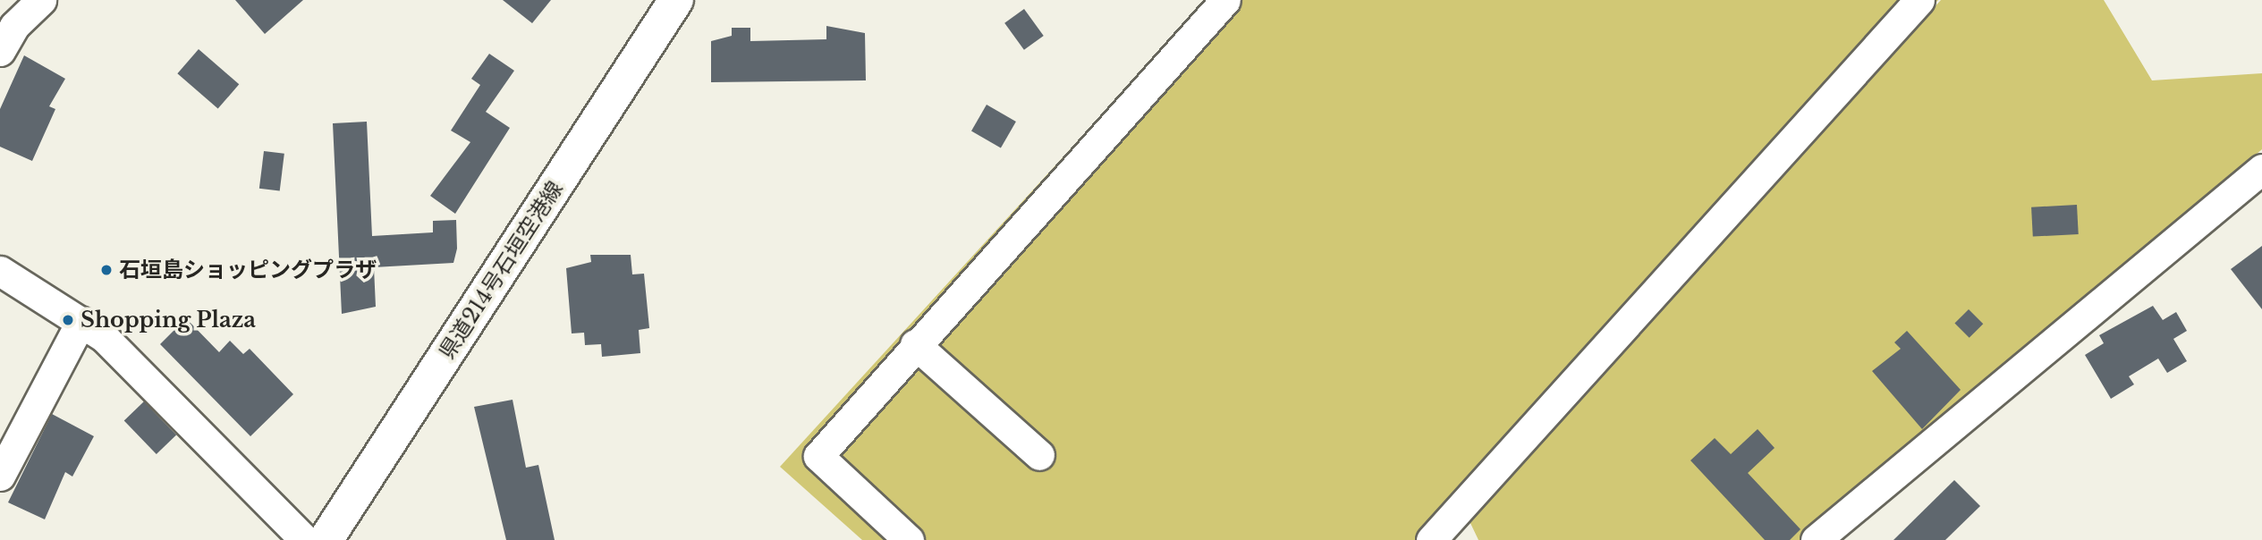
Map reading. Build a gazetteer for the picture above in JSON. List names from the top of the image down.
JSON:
{
  "streets": {
    "main road": ["県道214号石垣空港線"]
  },
  "places": ["石垣島ショッピングプラザ", "Shopping Plaza"]
}
